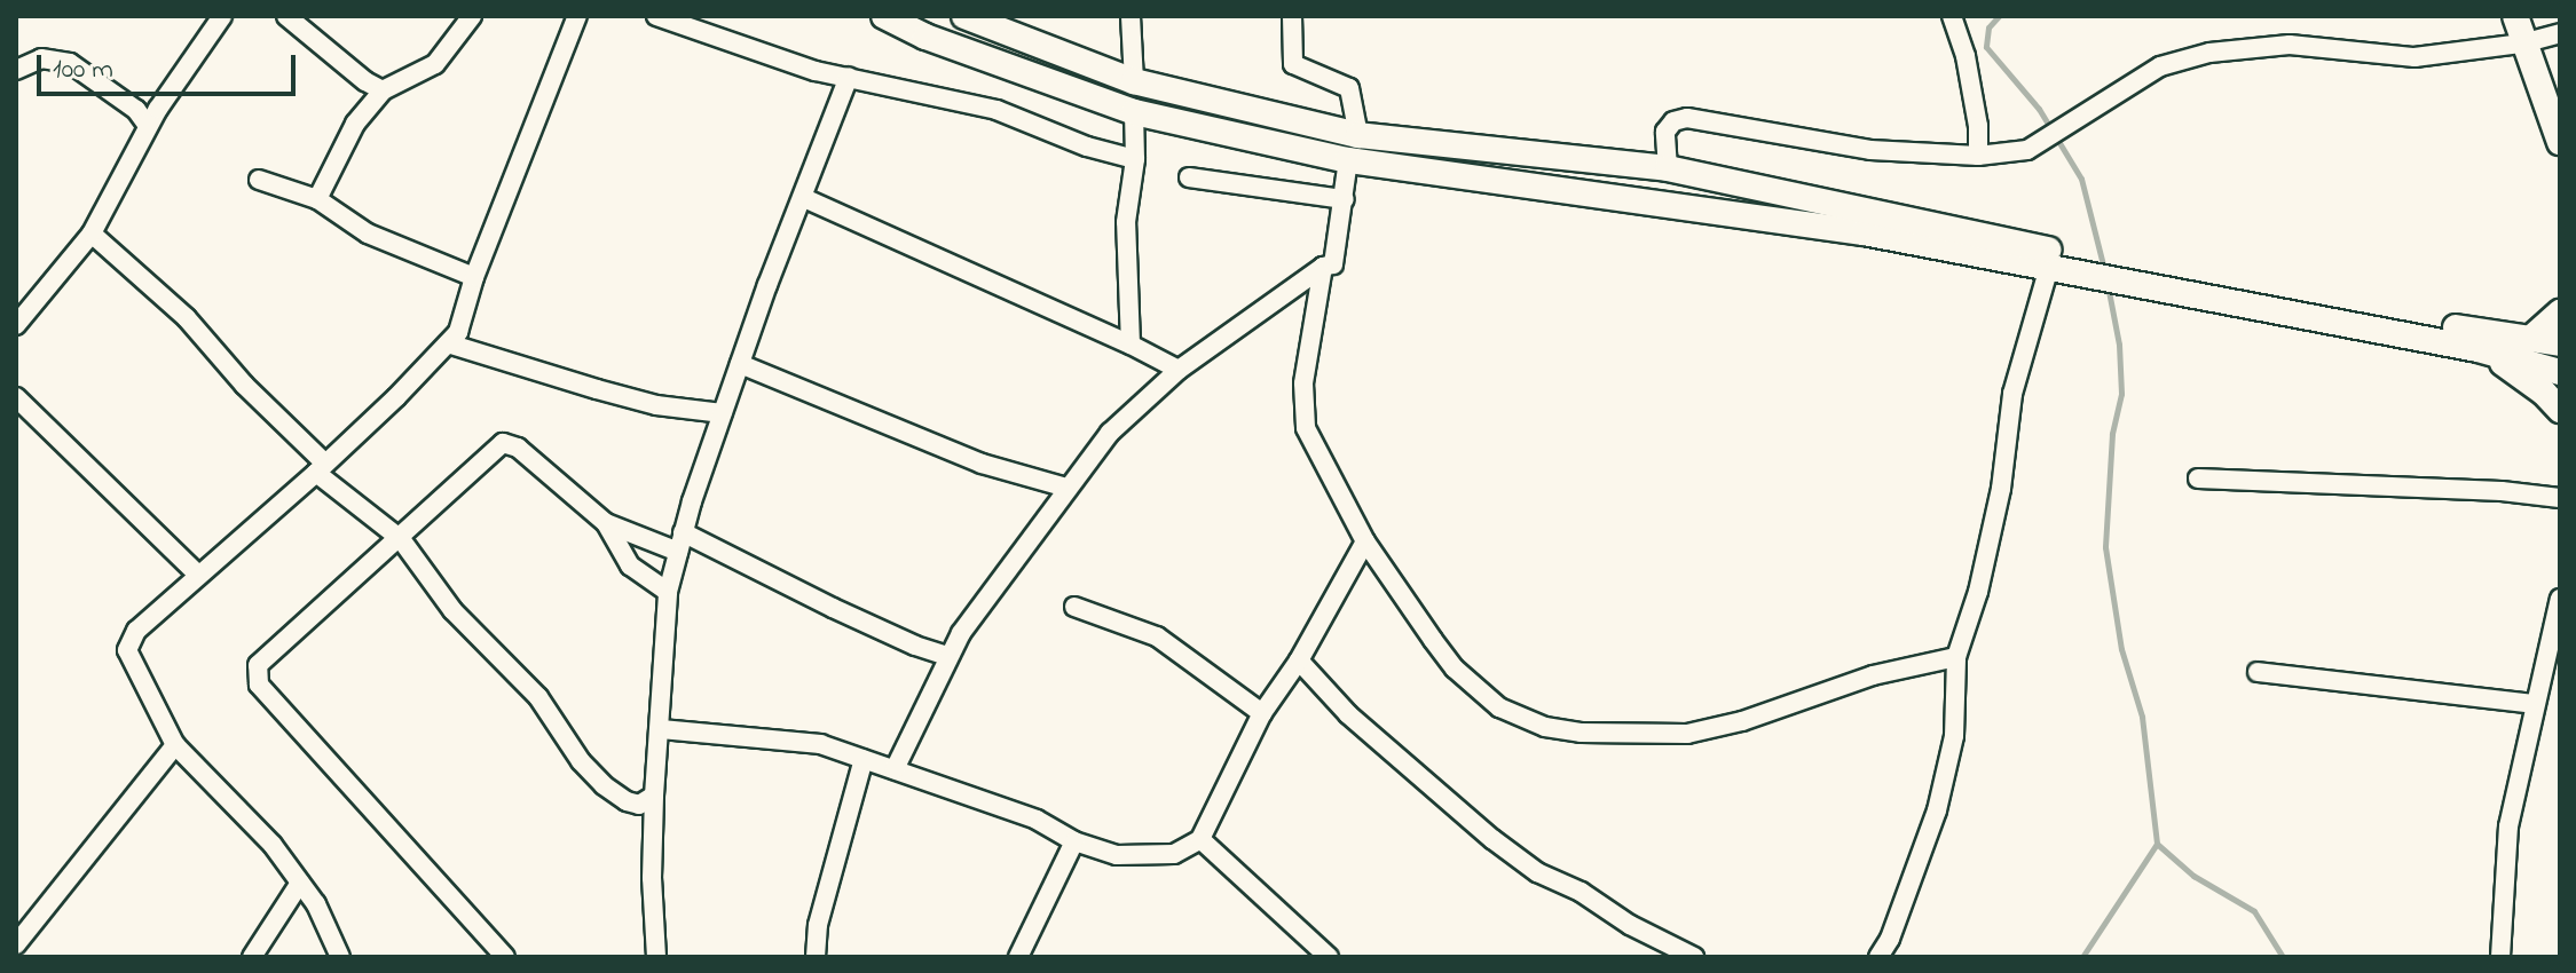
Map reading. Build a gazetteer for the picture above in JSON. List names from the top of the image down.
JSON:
{
  "scale_bar": "100 m"
}
